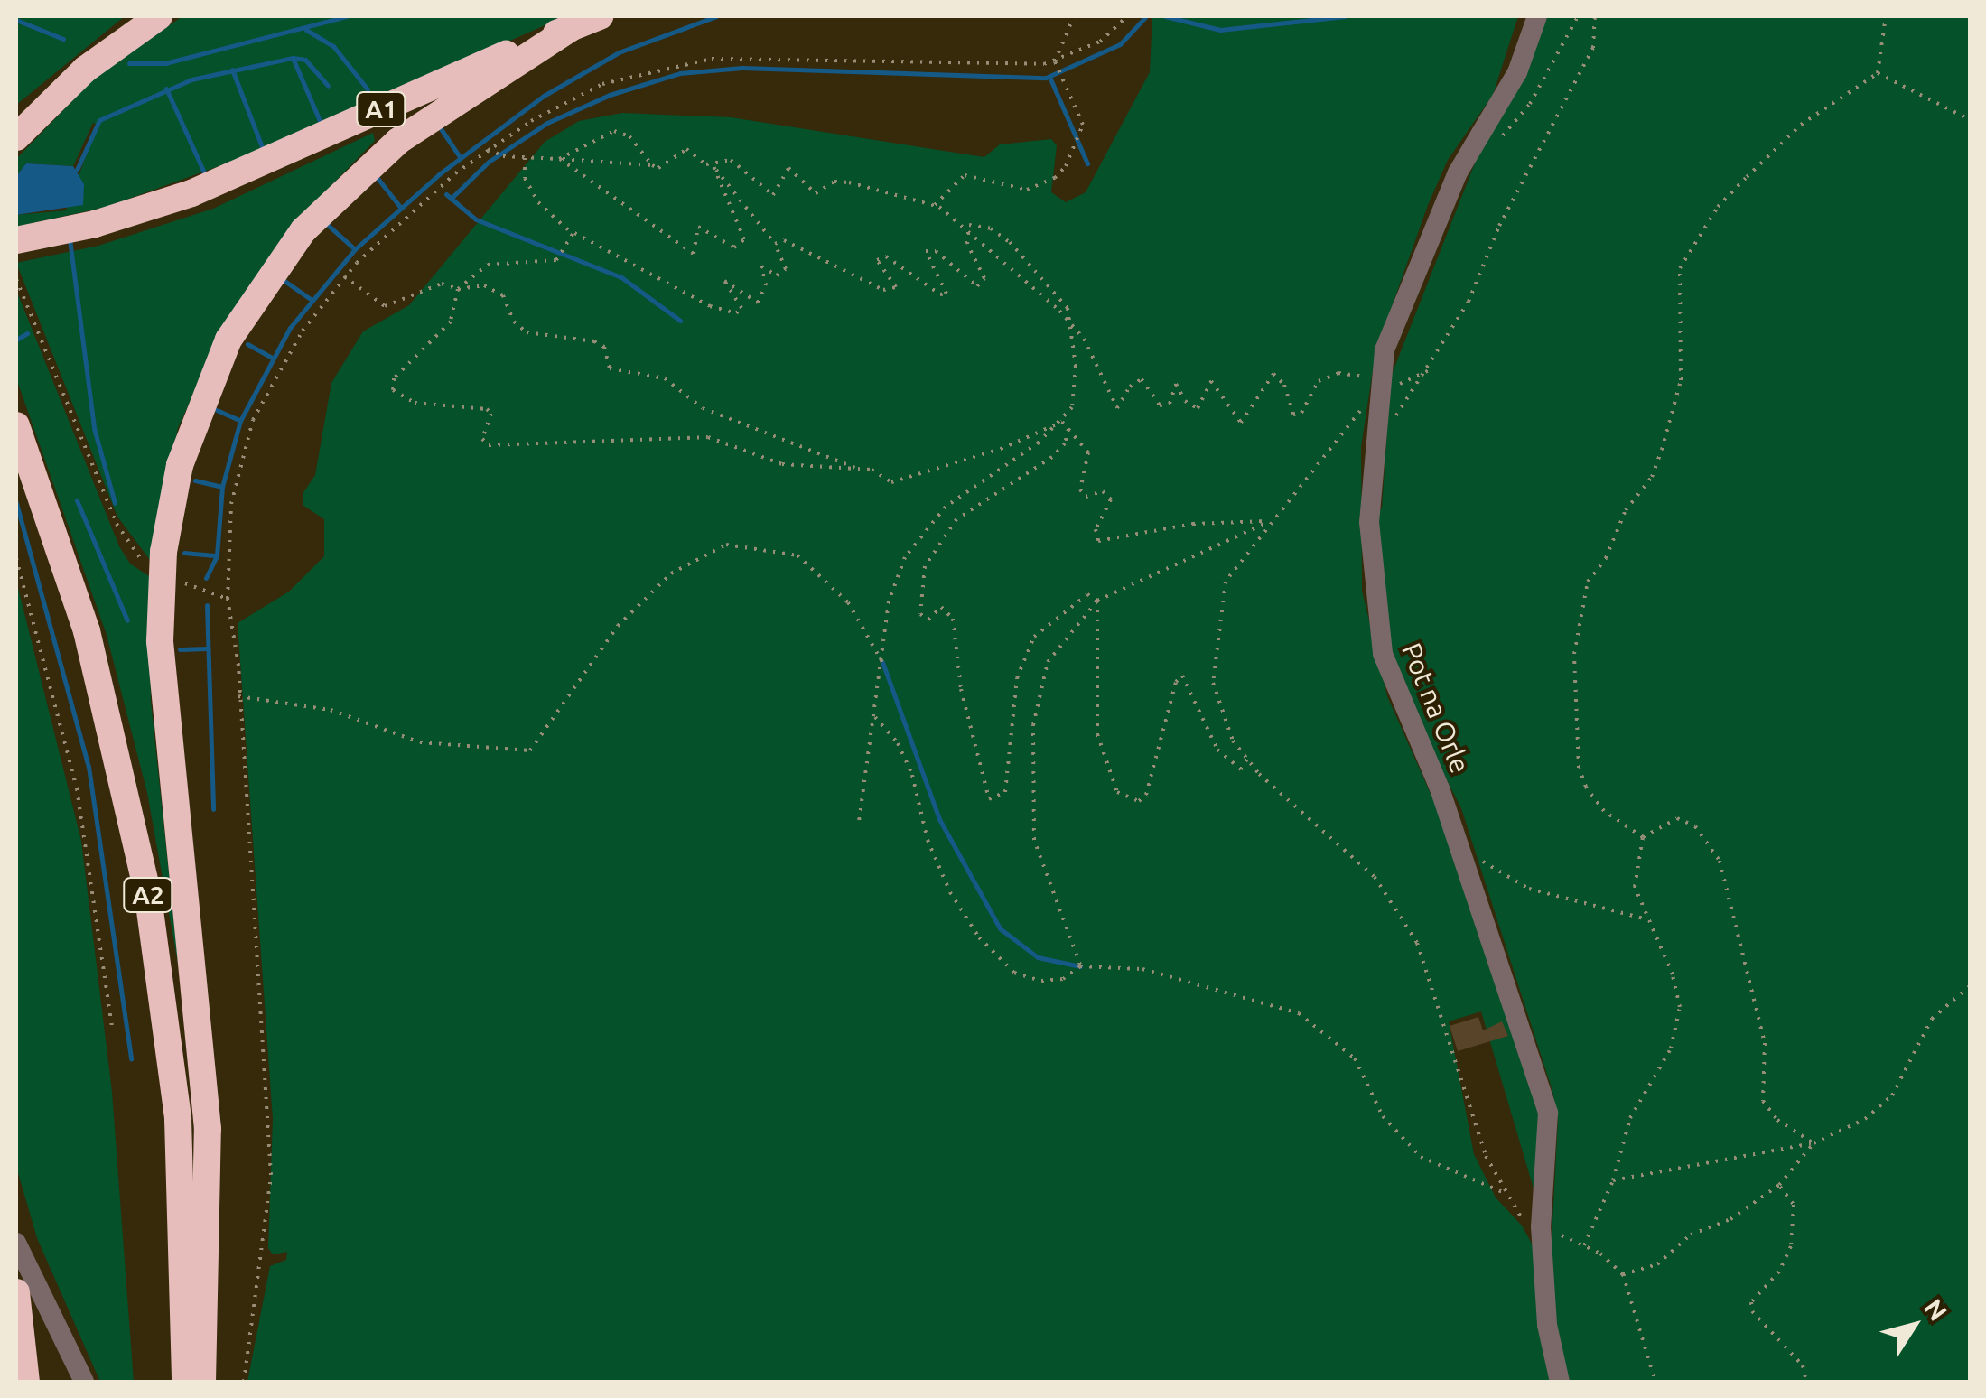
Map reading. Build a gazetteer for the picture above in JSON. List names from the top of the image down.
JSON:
{
  "streets": {
    "highway": ["A1", "A2"],
    "street": ["Pot na Orle"]
  },
  "north": "top right"
}
